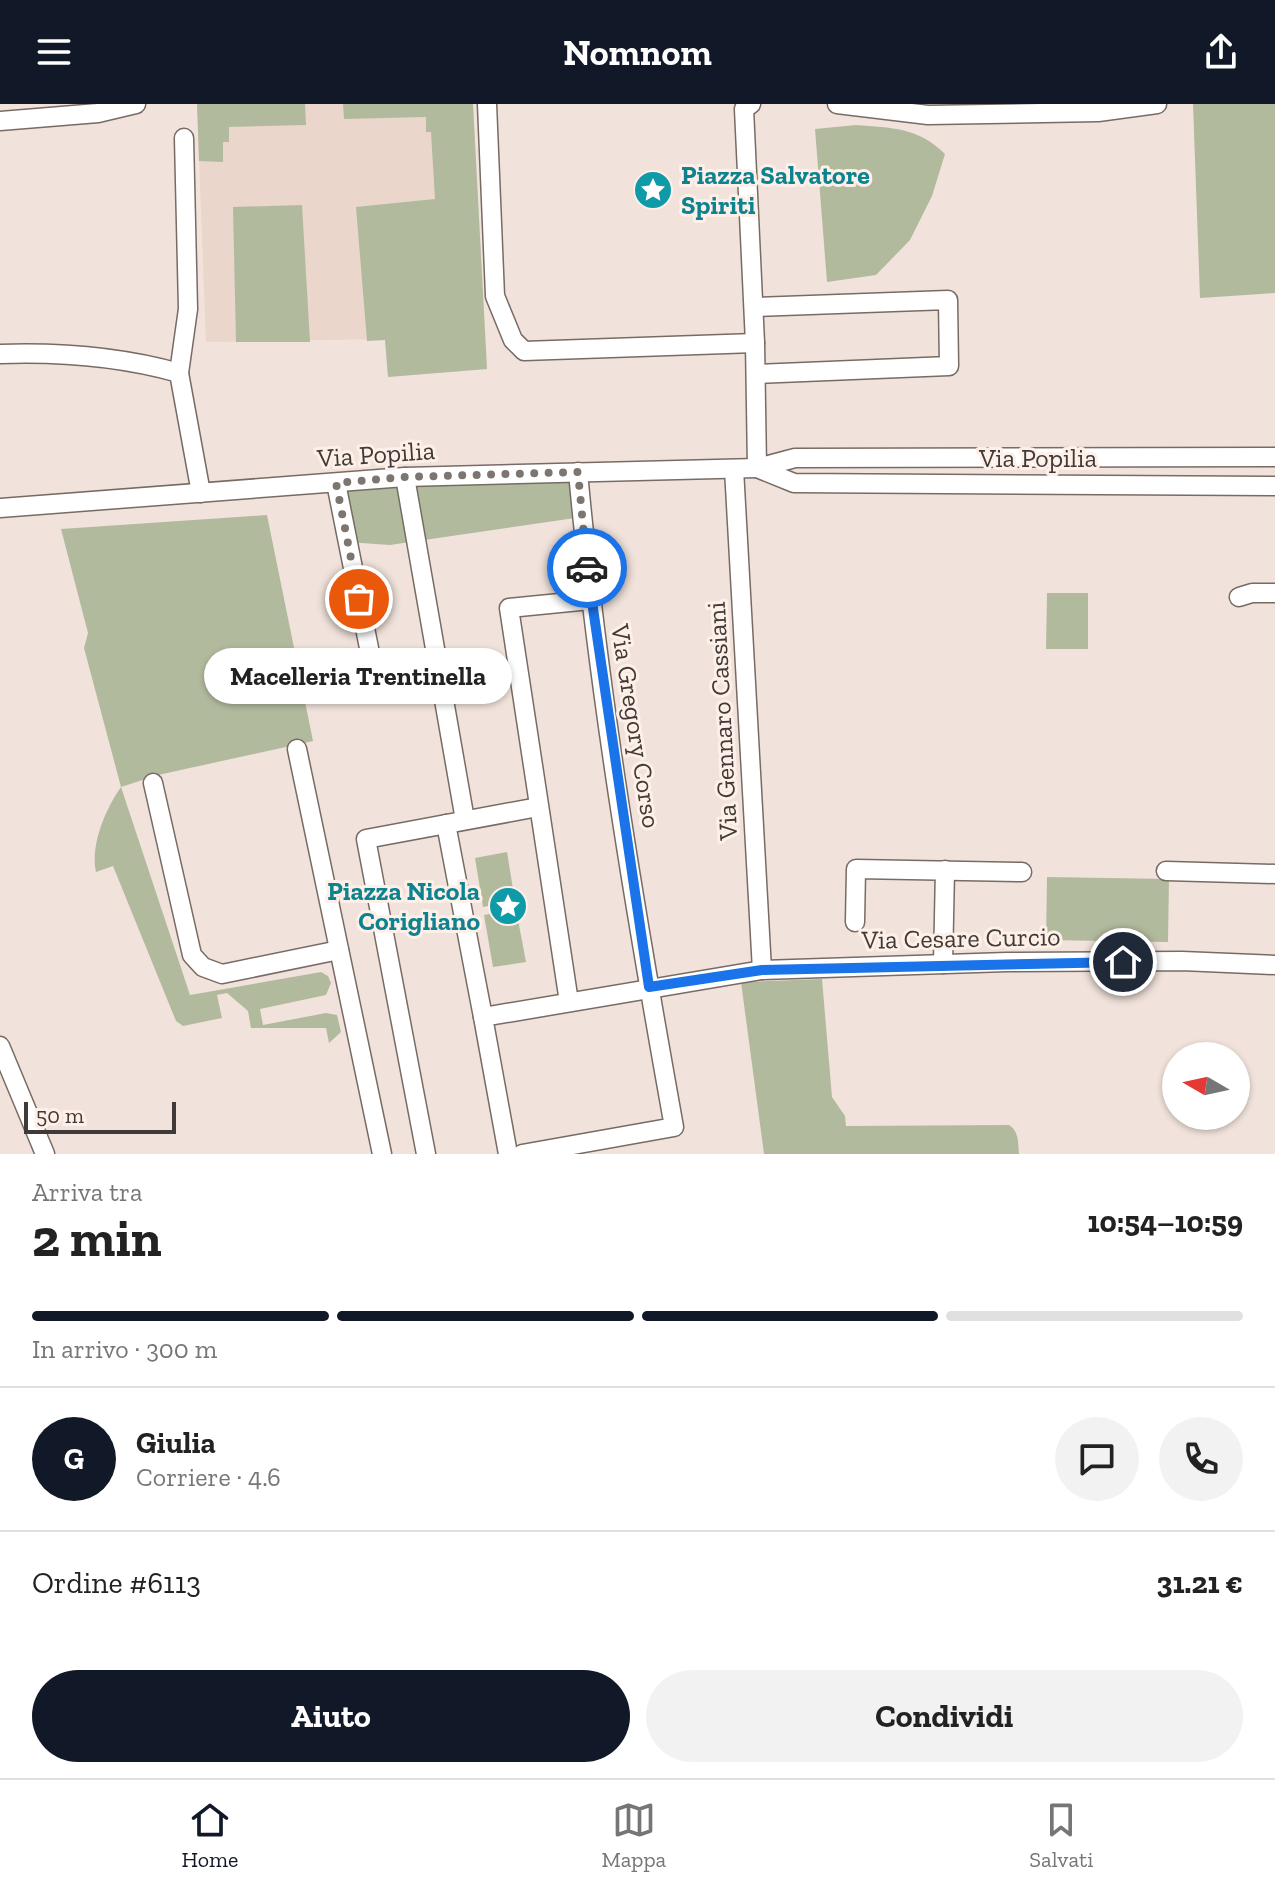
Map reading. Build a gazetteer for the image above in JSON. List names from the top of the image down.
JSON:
{
  "streets": {
    "street": [
      "Via Popilia",
      "Via Gennaro Cassiani",
      "Via Gregory Corso",
      "Via Cesare Curcio"
    ]
  },
  "crossings": [
    ["Via Popilia", "Via Gennaro Cassiani"],
    ["Via Popilia", "Via Gregory Corso"],
    ["Via Gennaro Cassiani", "Via Cesare Curcio"],
    ["Via Gregory Corso", "Via Cesare Curcio"]
  ],
  "places": {
    "place": ["Piazza Salvatore Spiriti", "Piazza Nicola Corigliano"],
    "other": ["Macelleria Trentinella"]
  },
  "scale_bar": "50 m",
  "north": "left",
  "page": {
    "header": "Nomnom",
    "bubble": "Macelleria Trentinella",
    "scale": "50 m",
    "heading": ["2 min", "Arriva tra", "10:54–10:59"],
    "panel": [
      "Giulia",
      "Corriere · 4.6",
      "Ordine #6113",
      "31.21 €"
    ],
    "bar": "In arrivo · 300 m",
    "round": "G",
    "buttons": ["Aiuto", "Condividi"],
    "tabs": ["Home", "Mappa", "Salvati"]
  }
}
